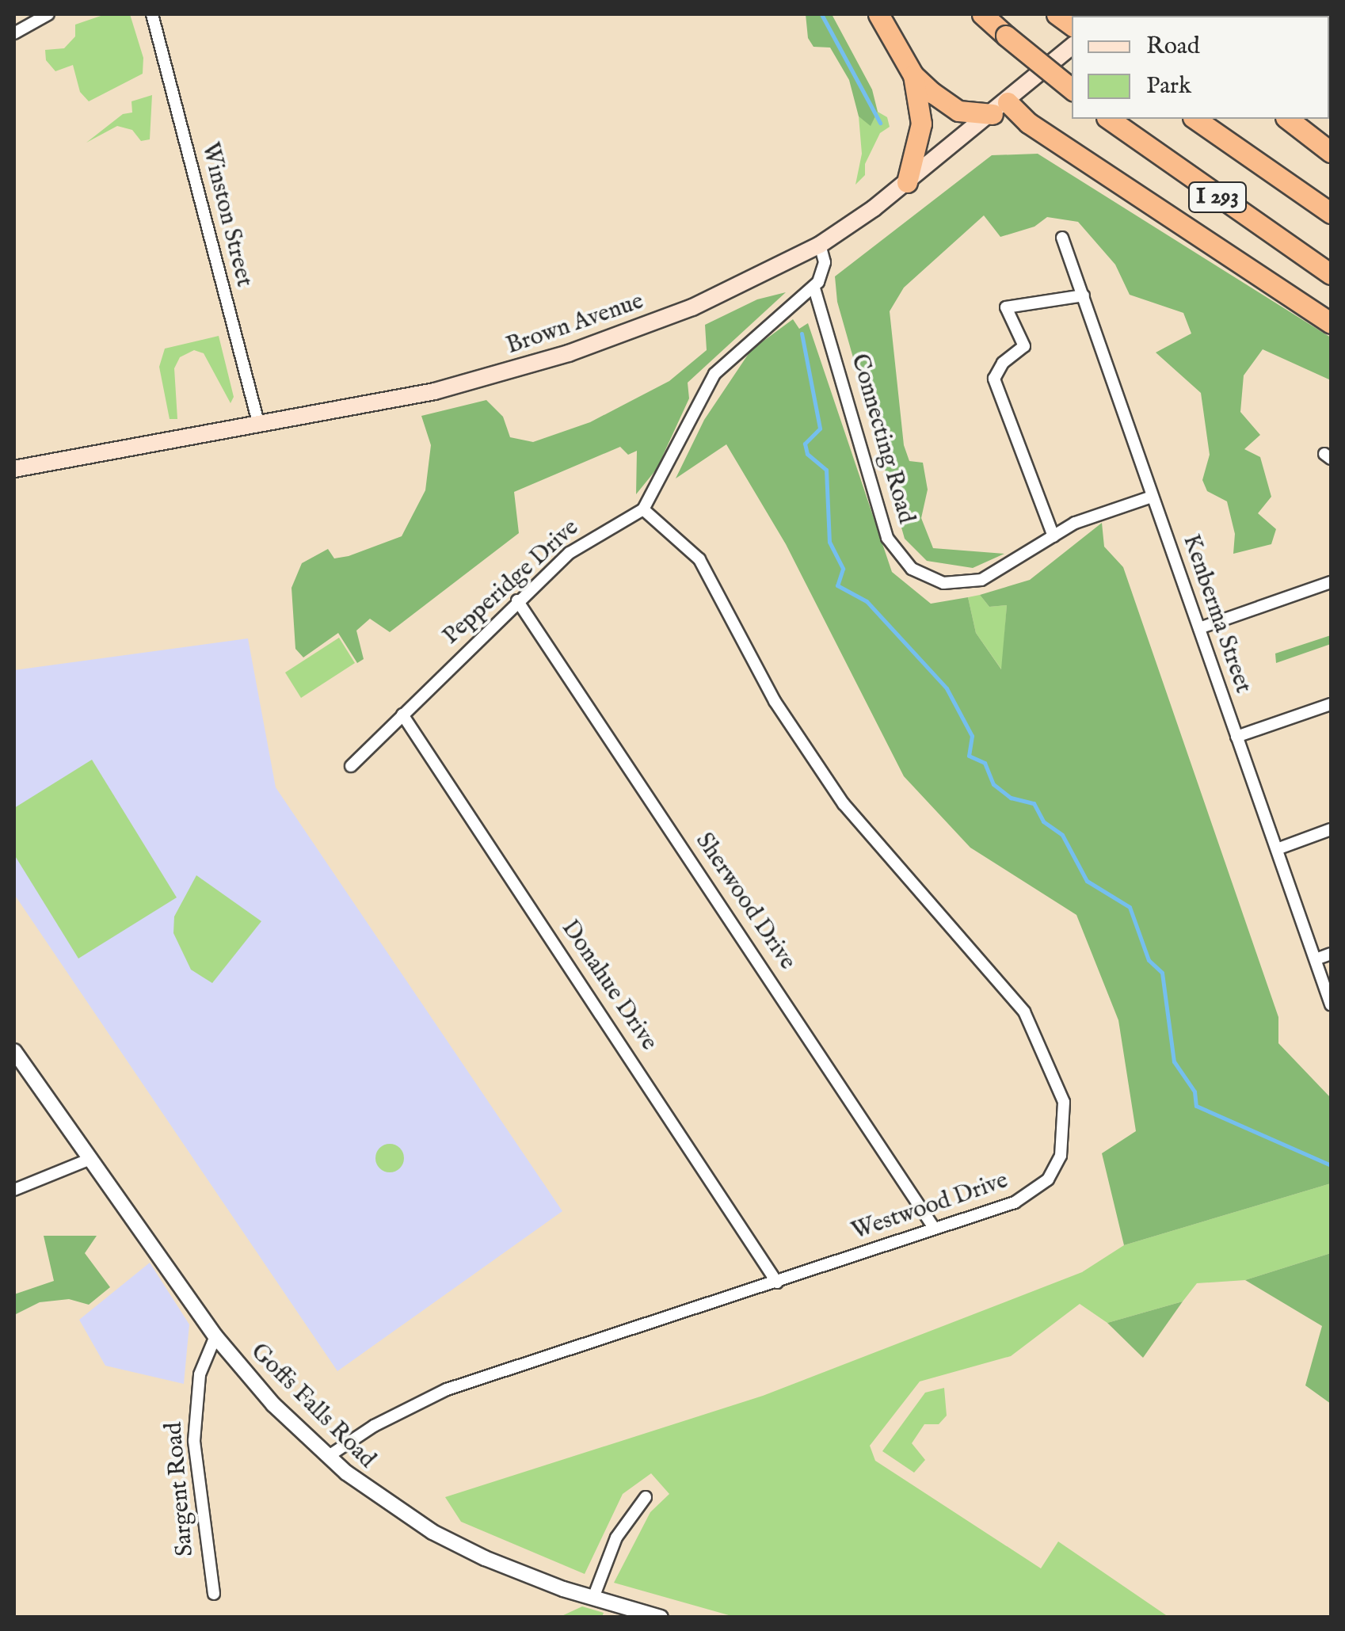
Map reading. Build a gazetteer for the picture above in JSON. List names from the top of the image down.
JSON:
{
  "streets": {
    "highway": ["I 293"],
    "main road": ["Brown Avenue"],
    "street": [
      "Winston Street",
      "Connecting Road",
      "Pepperidge Drive",
      "Kenberma Street",
      "Sherwood Drive",
      "Donahue Drive",
      "Westwood Drive",
      "Goffs Falls Road",
      "Sargent Road"
    ]
  },
  "crossings": [
    ["Winston Street", "Brown Avenue"],
    ["Connecting Road", "Kenberma Street"],
    ["Pepperidge Drive", "Sherwood Drive"],
    ["Pepperidge Drive", "Donahue Drive"],
    ["Pepperidge Drive", "Westwood Drive"],
    ["Sherwood Drive", "Westwood Drive"],
    ["Donahue Drive", "Westwood Drive"],
    ["Westwood Drive", "Goffs Falls Road"],
    ["Goffs Falls Road", "Sargent Road"]
  ],
  "legend": ["Road", "Park"]
}
